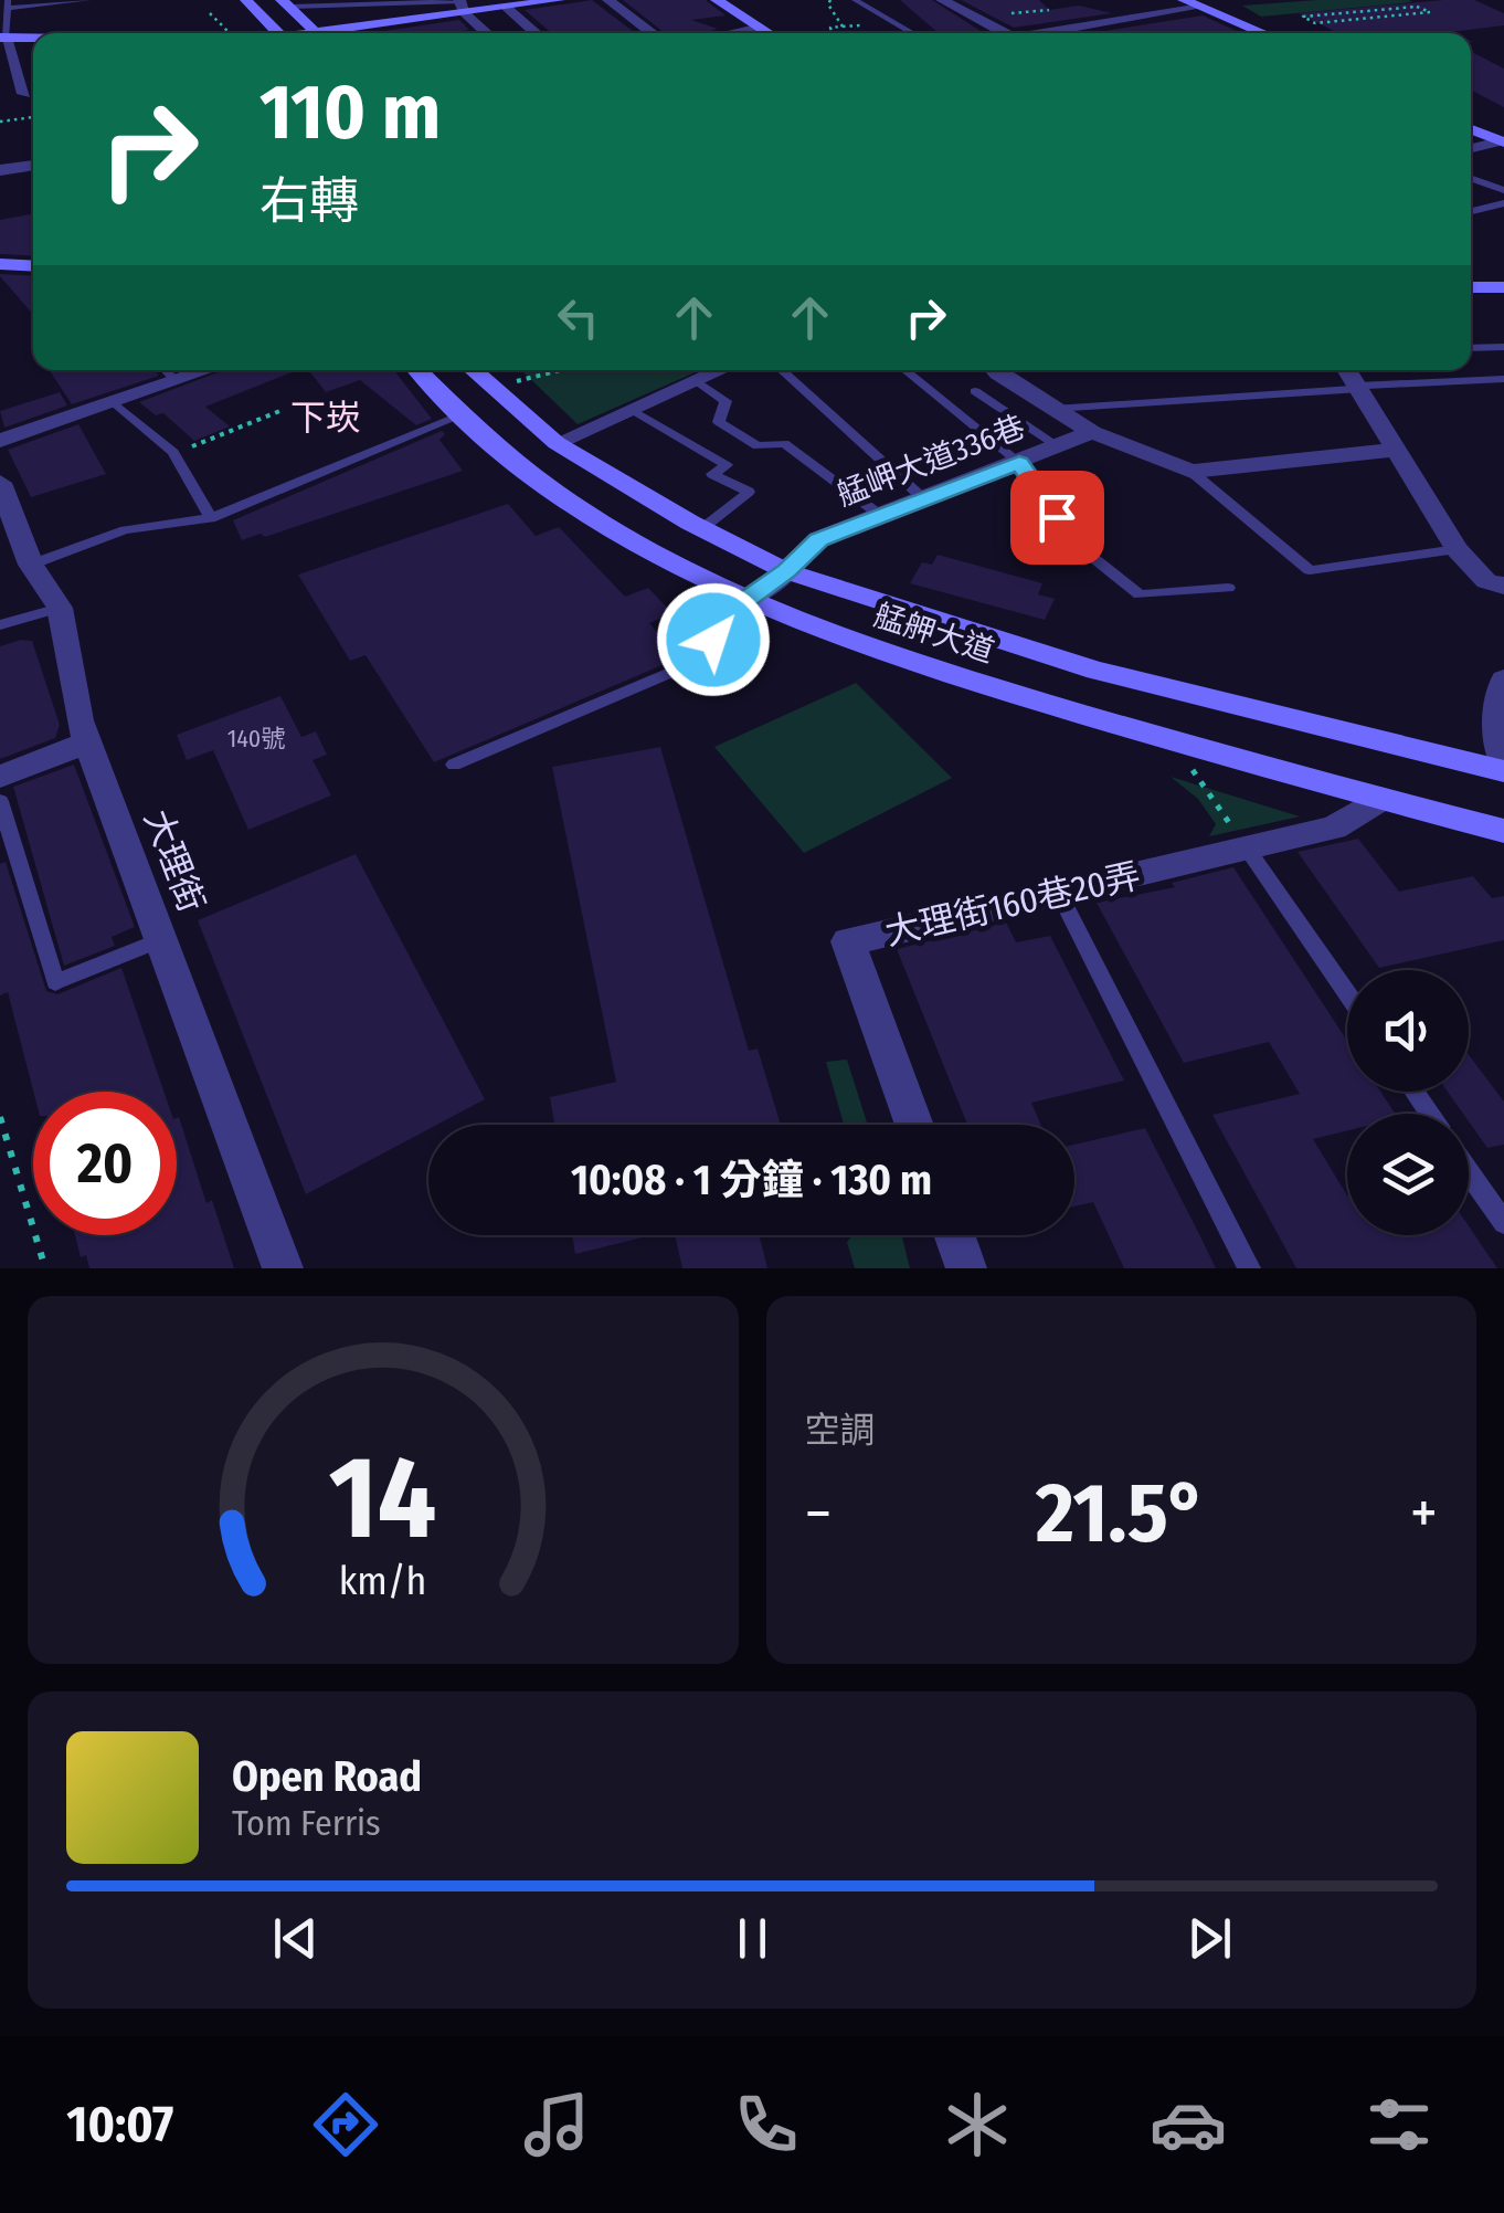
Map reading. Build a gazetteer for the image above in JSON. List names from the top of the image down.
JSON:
{
  "streets": {
    "main road": ["艋舺大道"],
    "street": ["艋岬大道336巷", "大理街", "大理街160巷20弄"]
  },
  "crossings": [
    ["艋岬大道336巷", "艋舺大道"],
    ["艋舺大道", "大理街160巷20弄"]
  ],
  "districts": ["下崁"],
  "house_numbers": ["140號"],
  "page": {
    "turn": ["110 m", "右轉"],
    "limit": "20",
    "trip": "10:08 · 1 分鐘 · 130 m",
    "tile": "空調",
    "heat": ["−", "21.5°", "+"],
    "song": ["Open Road", "Tom Ferris"],
    "tabs": "10:07",
    "gauge": ["14", "km/h"]
  }
}
